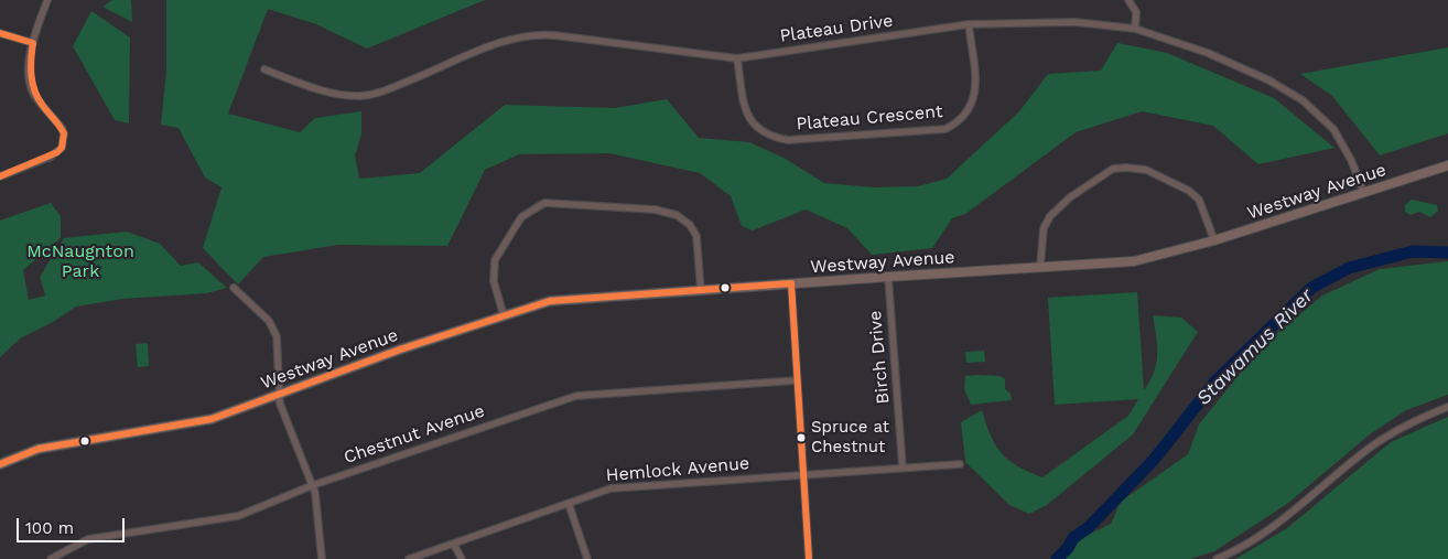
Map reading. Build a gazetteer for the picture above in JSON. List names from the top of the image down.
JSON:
{
  "streets": {
    "street": [
      "Plateau Drive",
      "Plateau Crescent",
      "Westway Avenue",
      "Birch Drive",
      "Chestnut Avenue",
      "Hemlock Avenue"
    ]
  },
  "crossings": [
    ["Plateau Drive", "Plateau Crescent"],
    ["Plateau Drive", "Westway Avenue"],
    ["Westway Avenue", "Birch Drive"],
    ["Birch Drive", "Hemlock Avenue"]
  ],
  "water": ["Stawamus River"],
  "parks": ["McNaugnton Park"],
  "places": ["Spruce at Chestnut"],
  "scale_bar": "100 m"
}
